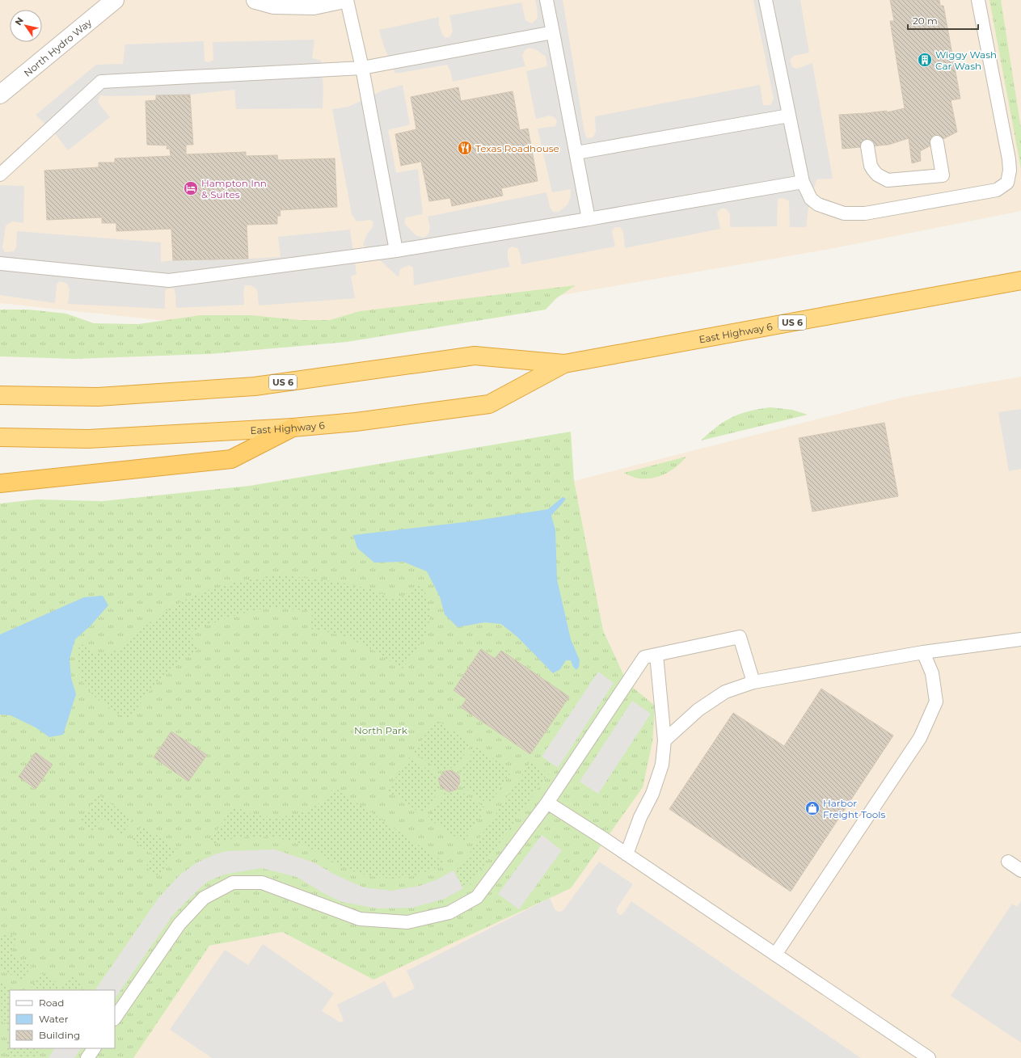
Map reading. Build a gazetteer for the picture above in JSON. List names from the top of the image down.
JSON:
{
  "streets": {
    "highway": ["US 6", "East Highway 6"],
    "street": ["North Hydro Way"]
  },
  "crossings": [
    ["US 6", "East Highway 6"]
  ],
  "parks": ["North Park"],
  "places": {
    "building": ["Wiggy Wash Car Wash"],
    "restaurant": ["Texas Roadhouse"],
    "hotel": ["Hampton Inn & Suites"],
    "shop": ["Harbor Freight Tools"]
  },
  "legend": ["Road", "Water", "Building"],
  "scale_bar": "20 m",
  "north": "top left"
}
